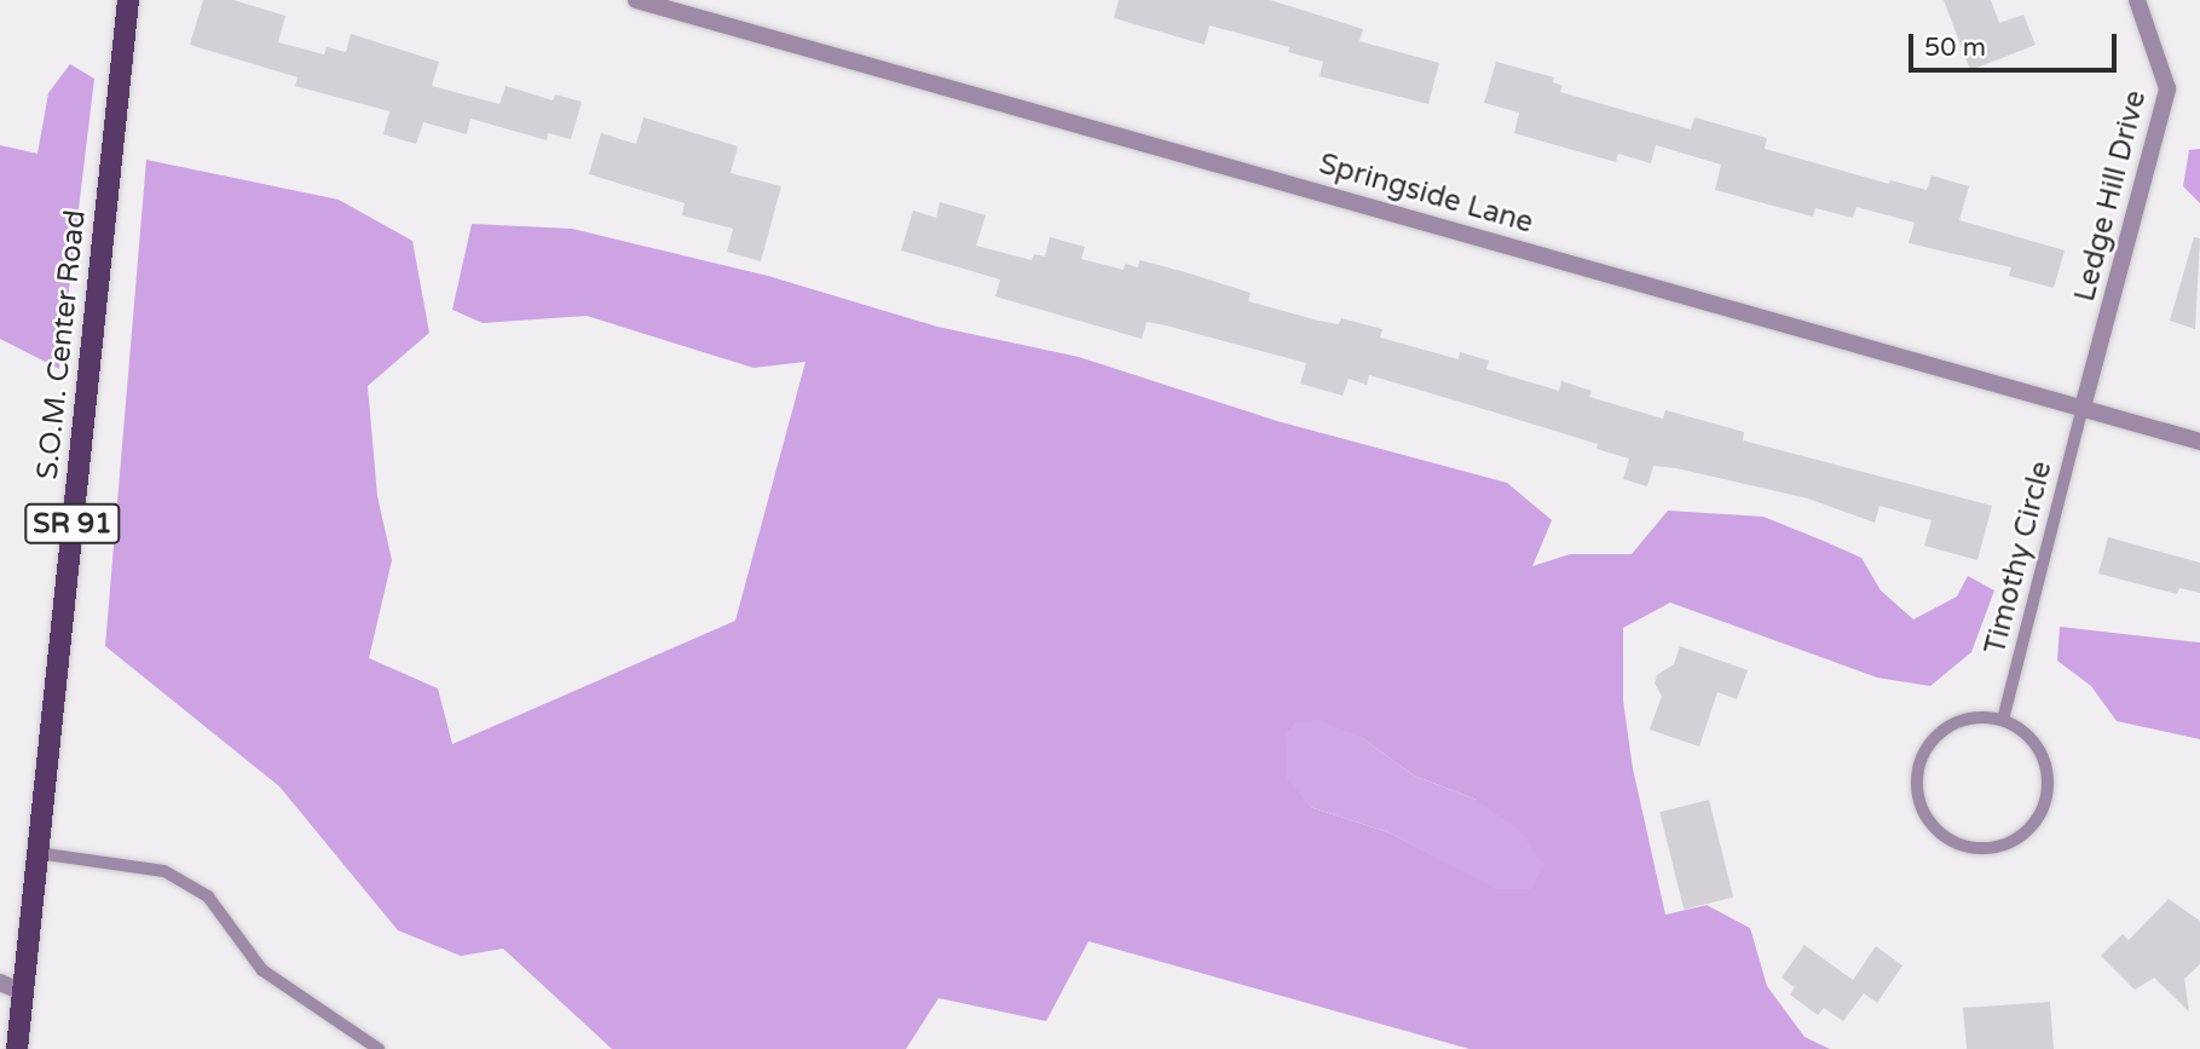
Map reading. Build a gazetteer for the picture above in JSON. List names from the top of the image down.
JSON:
{
  "streets": {
    "main road": ["S.O.M. Center Road", "SR 91"],
    "street": ["Springside Lane", "Ledge Hill Drive"],
    "lane": ["Timothy Circle"]
  },
  "crossings": [
    ["Springside Lane", "Ledge Hill Drive"],
    ["Springside Lane", "Timothy Circle"],
    ["Ledge Hill Drive", "Timothy Circle"]
  ],
  "scale_bar": "50 m"
}
